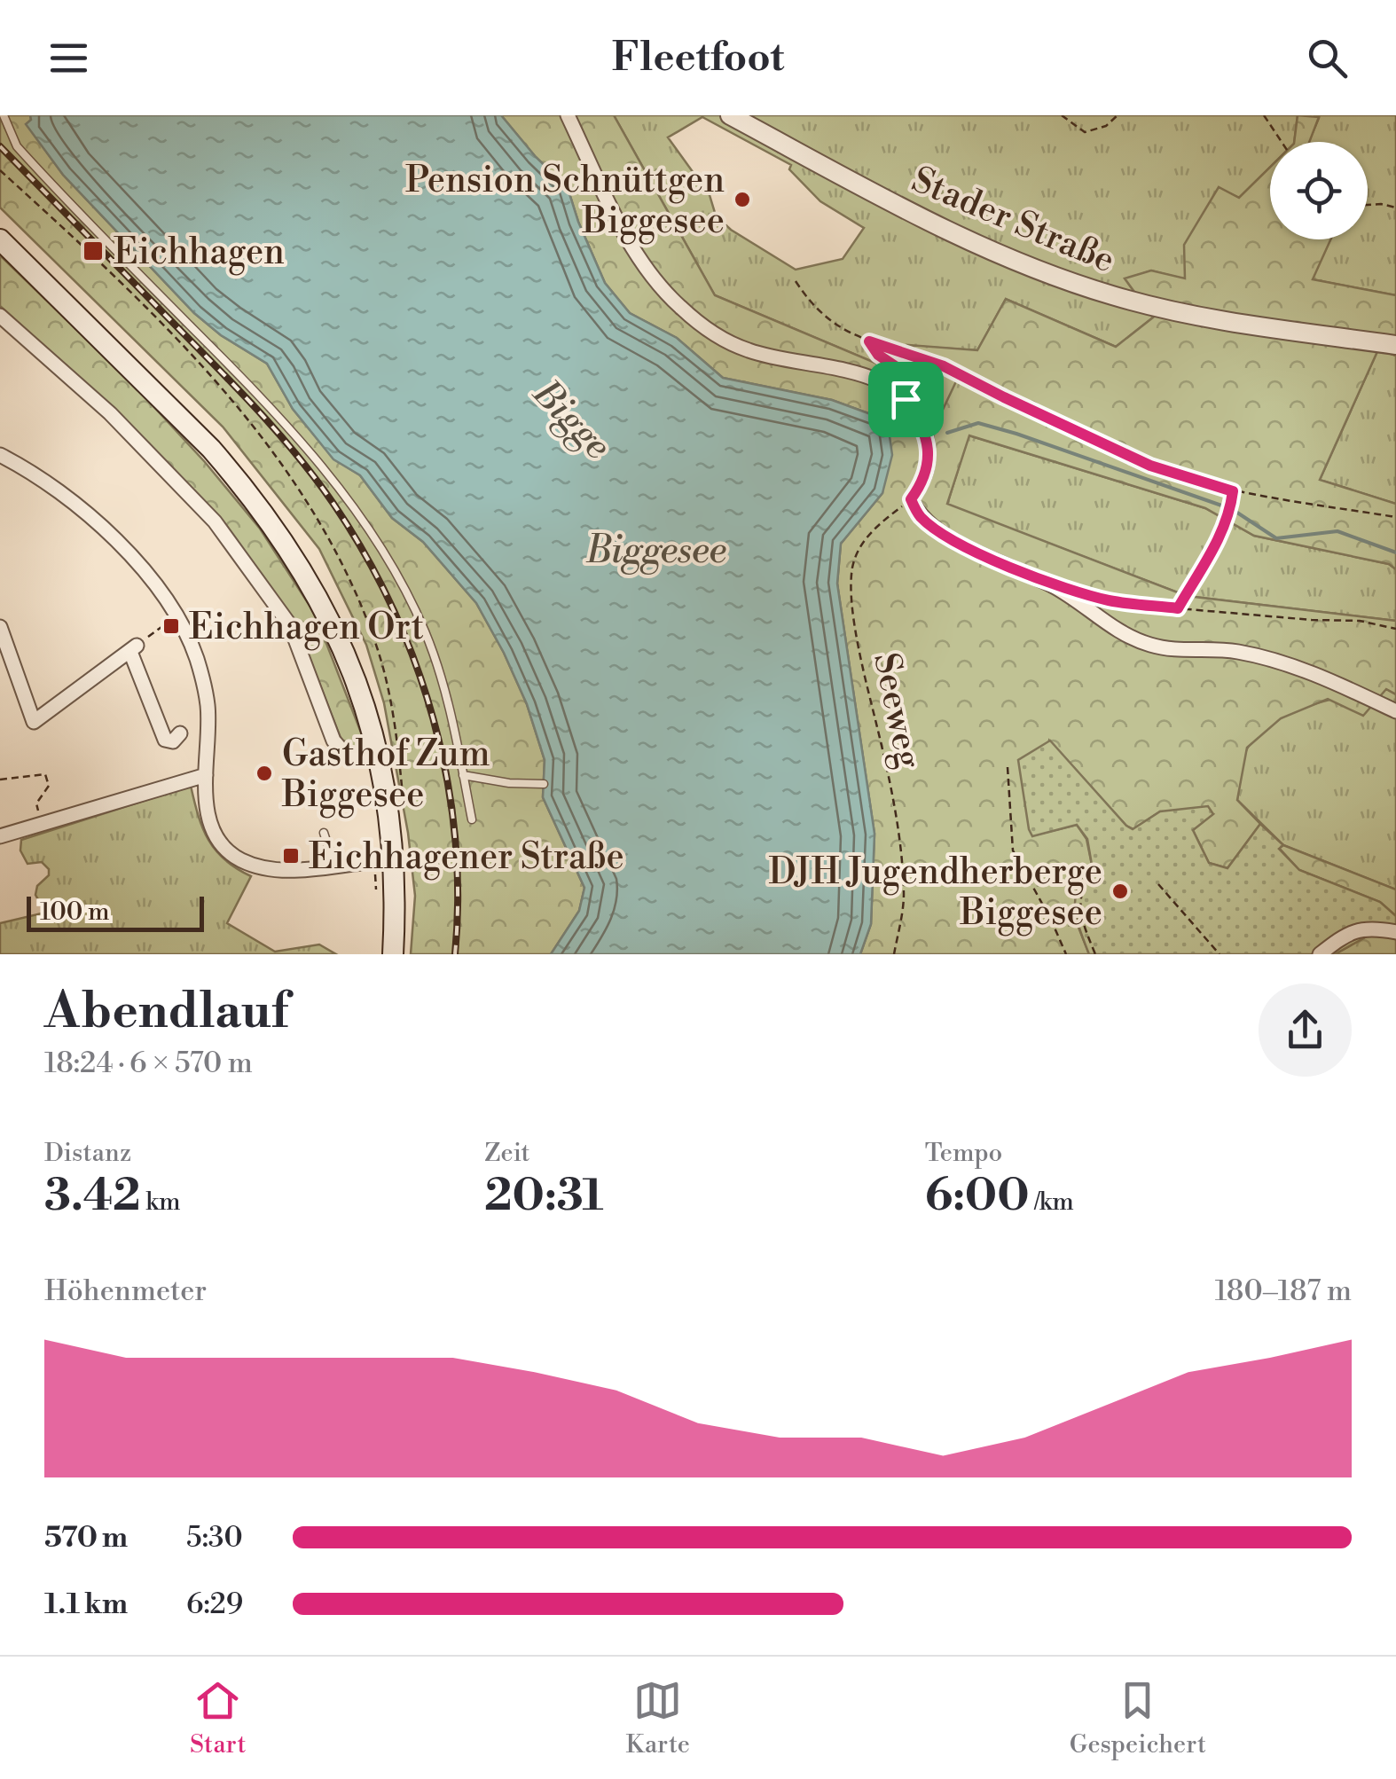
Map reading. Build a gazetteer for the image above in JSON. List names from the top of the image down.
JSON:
{
  "streets": {
    "street": ["Stader Straße"],
    "path": ["Seeweg"]
  },
  "water": ["Bigge", "Biggesee"],
  "places": {
    "other": ["Pension Schnüttgen Biggesee", "Gasthof Zum Biggesee", "DJH Jugendherberge Biggesee"],
    "transit": ["Eichhagen", "Eichhagen Ort", "Eichhagener Straße"]
  },
  "scale_bar": "100 m",
  "page": {
    "header": "Fleetfoot",
    "scale": "100 m",
    "heading": ["Abendlauf", "18:24 · 6 × 570 m"],
    "stats": [
      ["Distanz", "3.42 km"],
      ["Zeit", "20:31"],
      ["Tempo", "6:00 /km"]
    ],
    "chart": ["Höhenmeter", "180–187 m"],
    "list": [
      {
        "name": "570 m",
        "note": "5:30"
      },
      {
        "name": "1.1 km",
        "note": "6:29"
      }
    ],
    "tabs": ["Start", "Karte", "Gespeichert"]
  }
}
